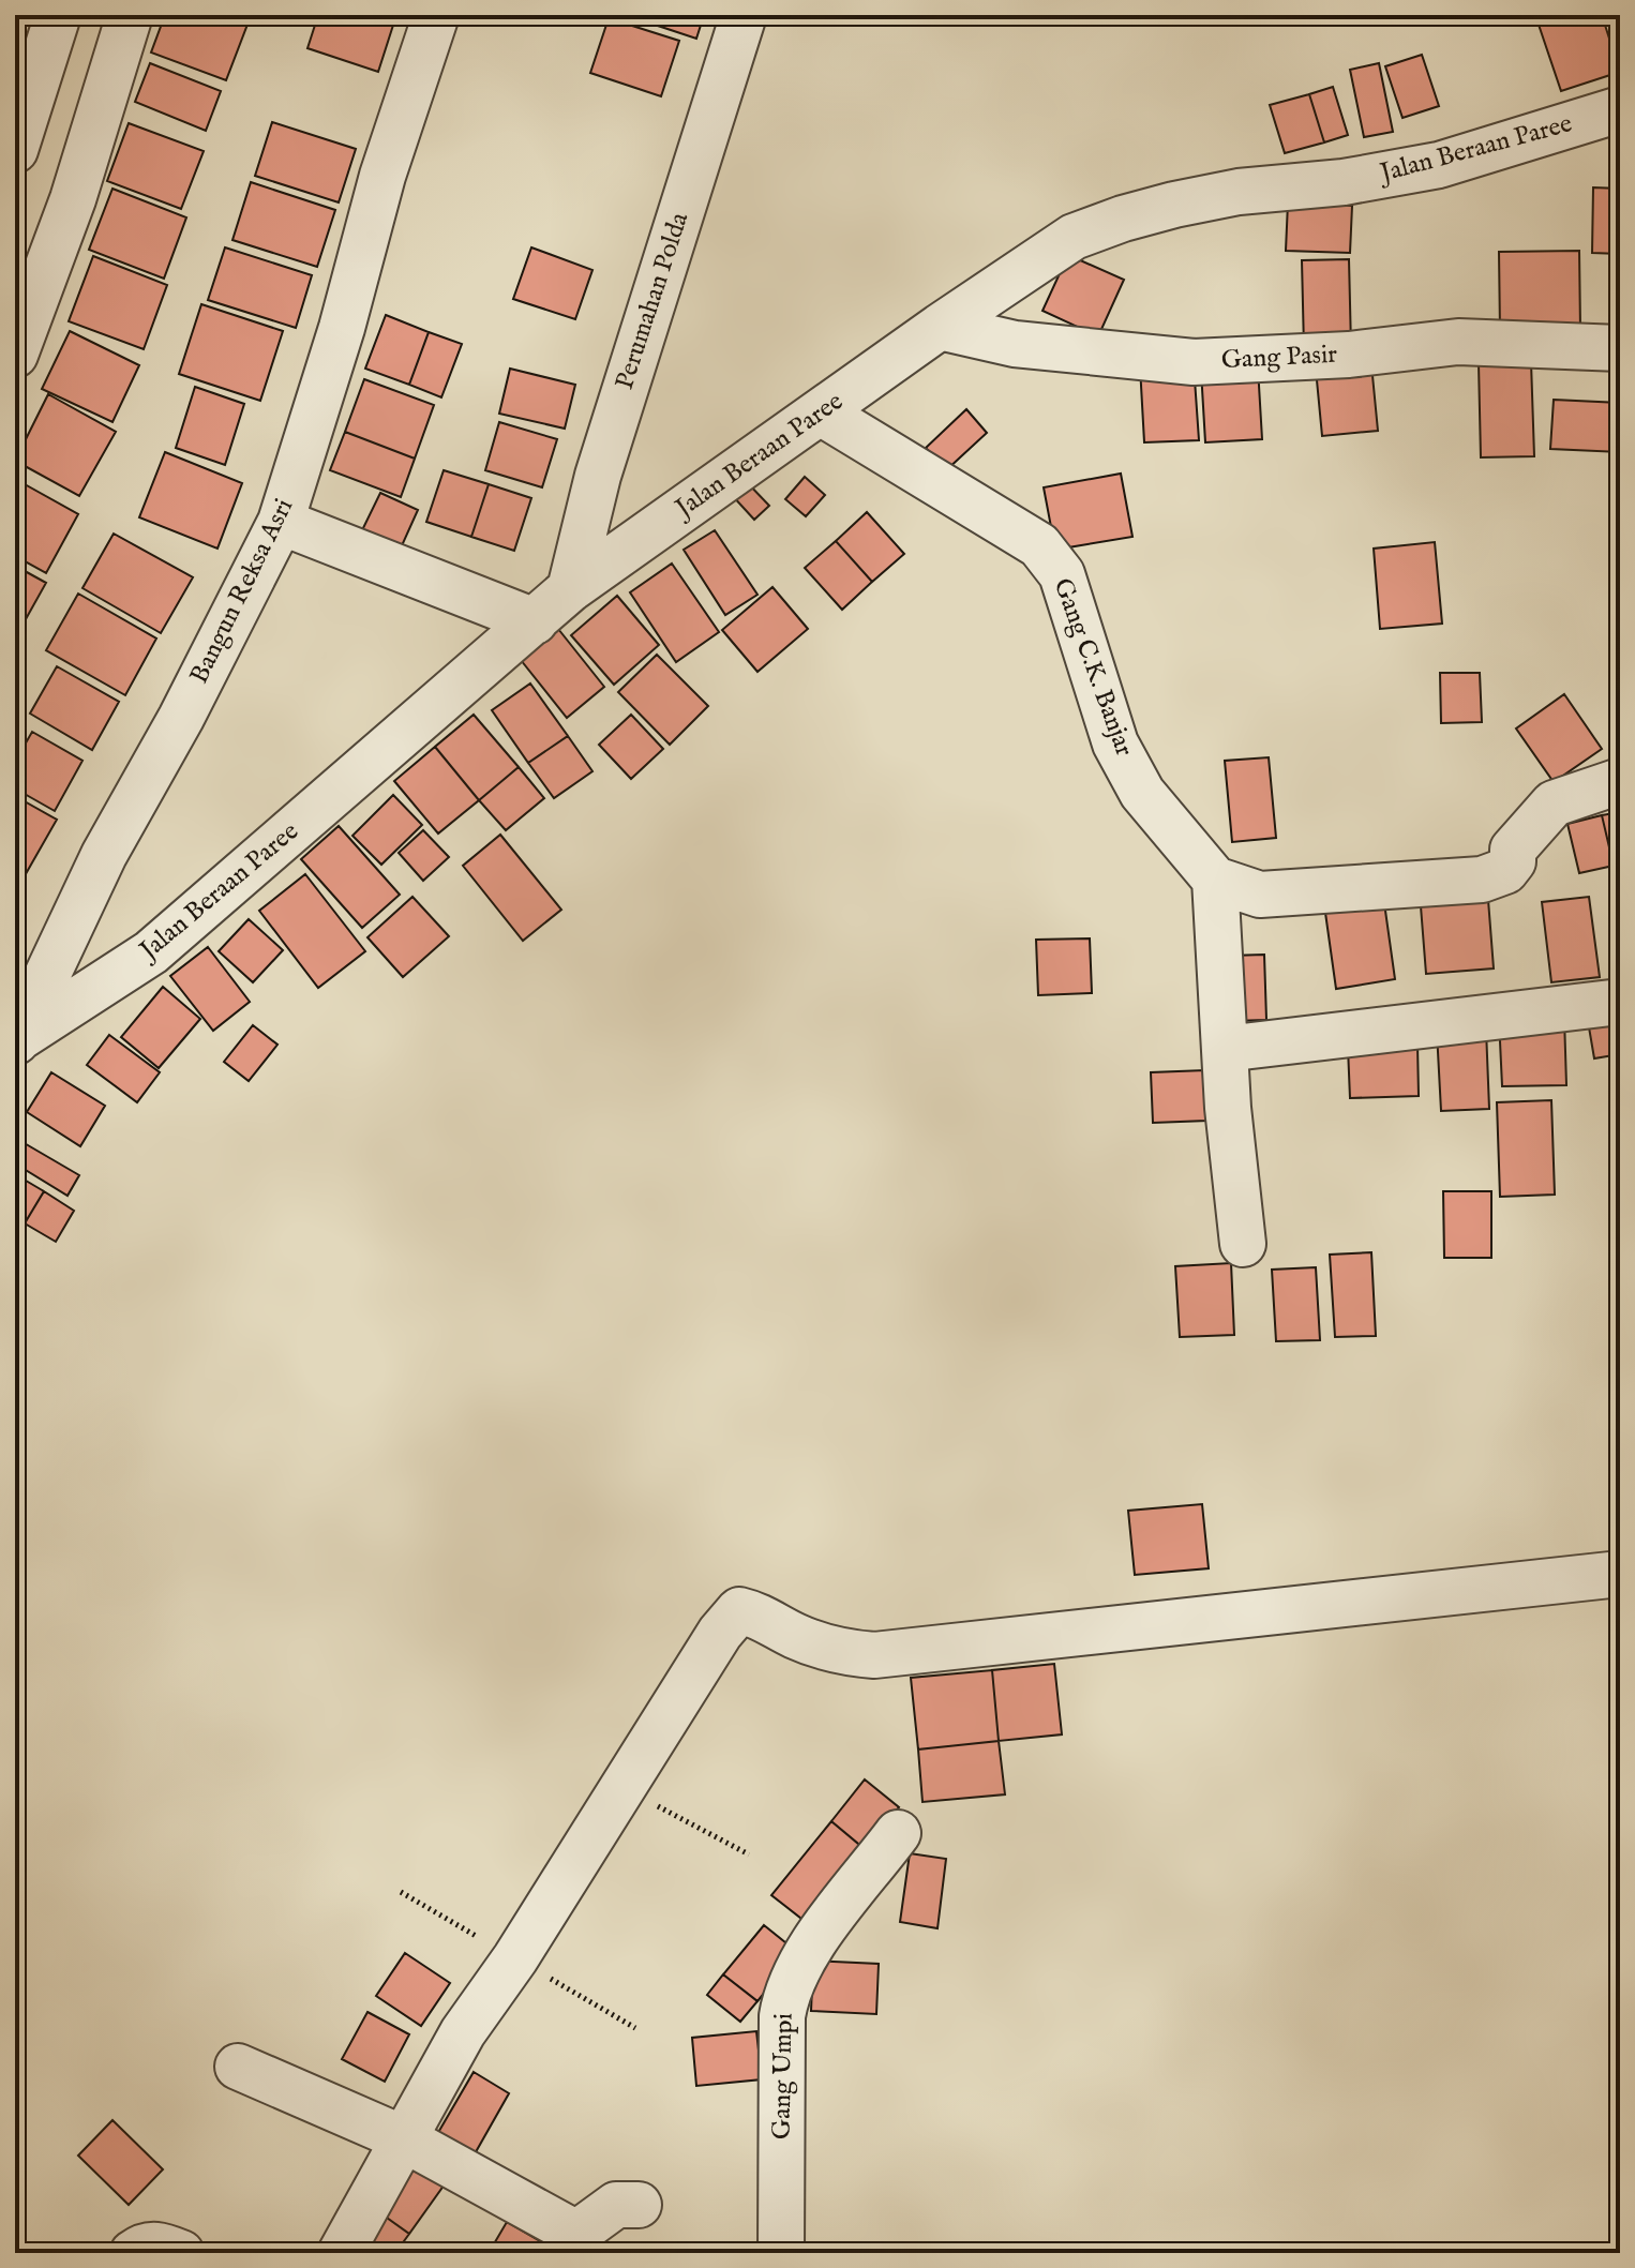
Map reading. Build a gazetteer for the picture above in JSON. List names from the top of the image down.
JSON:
{
  "streets": {
    "street": [
      "Jalan Beraan Paree",
      "Perumahan Polda",
      "Gang Pasir",
      "Bangun Reksa Asri",
      "Gang C.K. Banjar",
      "Gang Umpi"
    ]
  },
  "crossings": [
    ["Jalan Beraan Paree", "Perumahan Polda"],
    ["Jalan Beraan Paree", "Gang Pasir"],
    ["Jalan Beraan Paree", "Bangun Reksa Asri"],
    ["Jalan Beraan Paree", "Gang C.K. Banjar"]
  ]
}
